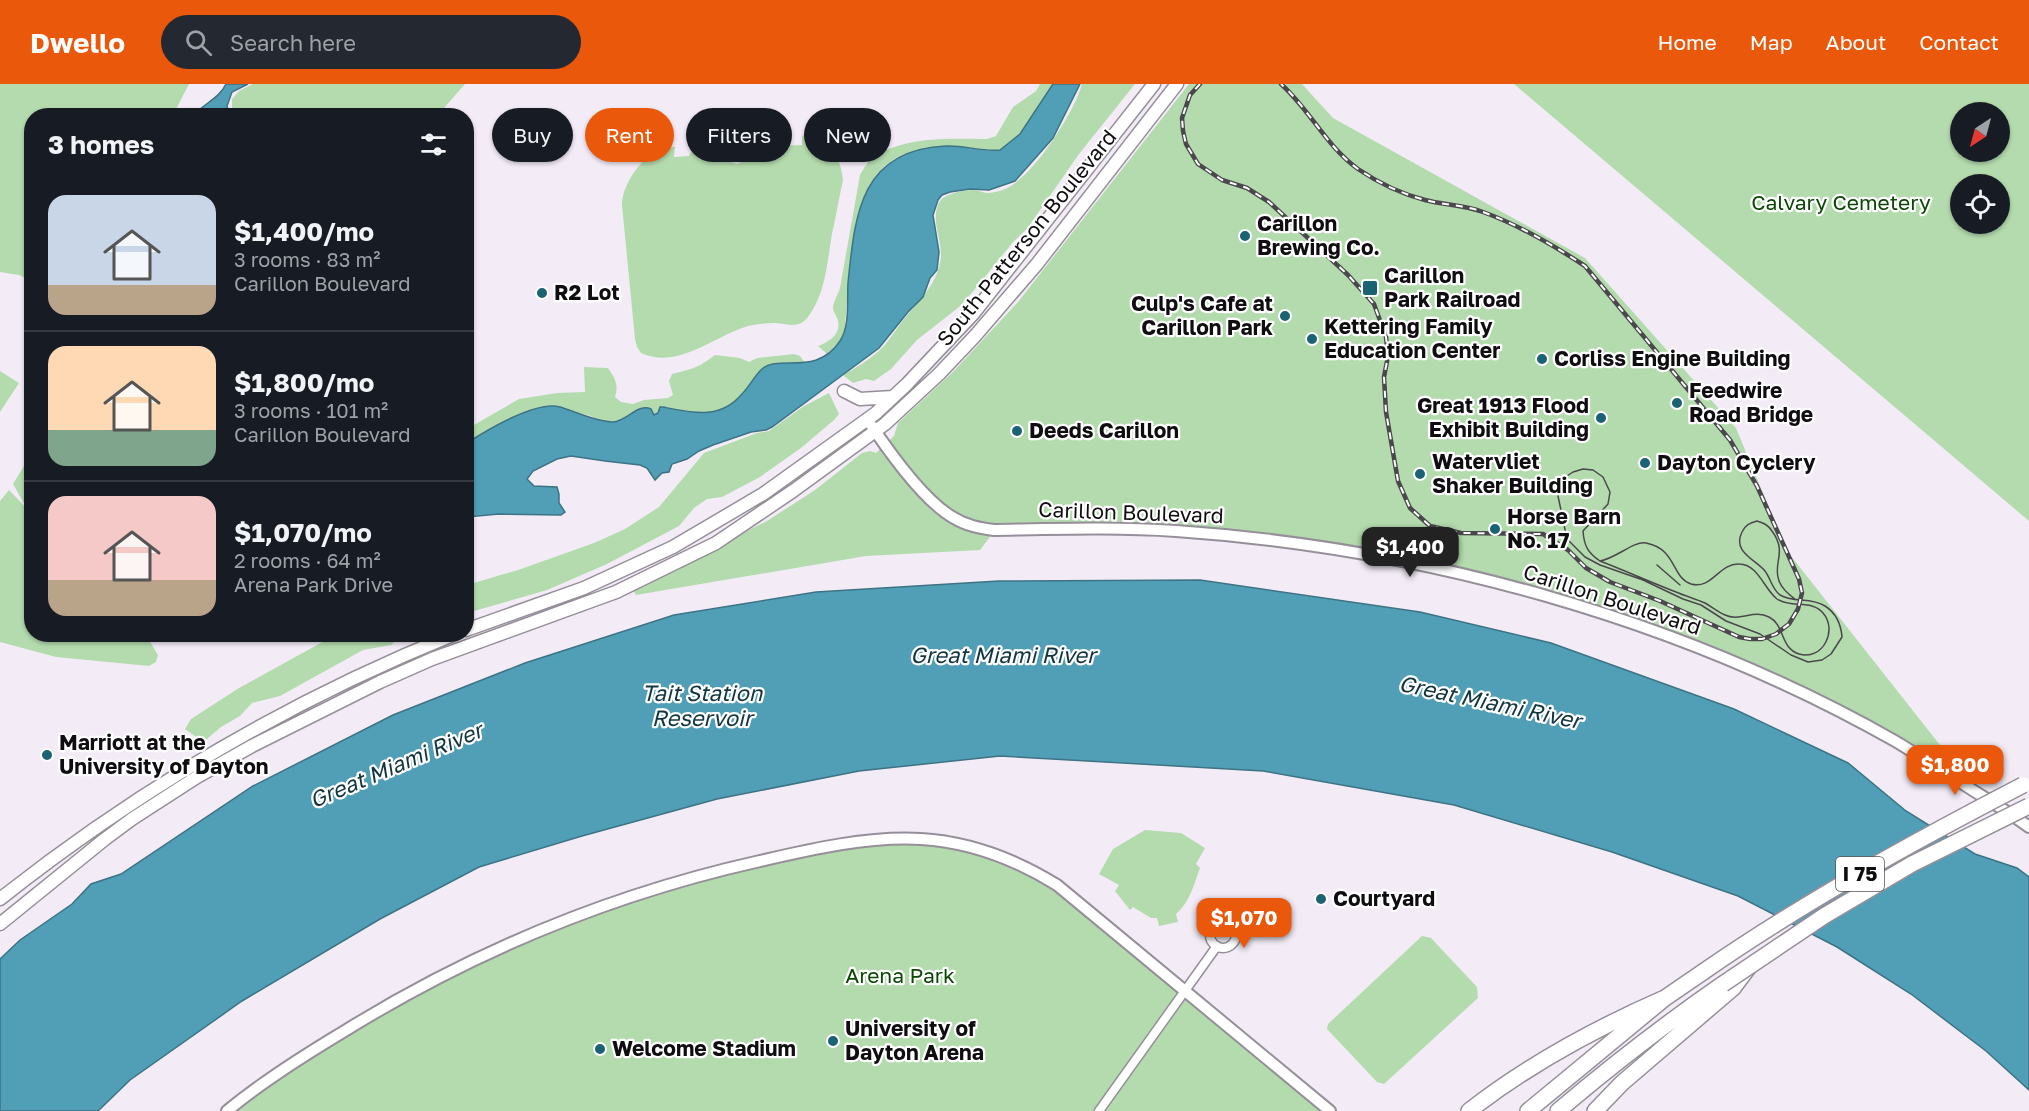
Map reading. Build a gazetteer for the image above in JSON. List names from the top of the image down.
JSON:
{
  "streets": {
    "highway": ["I 75"],
    "main road": ["South Patterson Boulevard"],
    "street": ["Carillon Boulevard"]
  },
  "crossings": [
    ["South Patterson Boulevard", "Carillon Boulevard"]
  ],
  "water": ["Great Miami River", "Tait Station Reservoir"],
  "parks": ["Calvary Cemetery", "Arena Park"],
  "places": {
    "other": [
      "Carillon Brewing Co.",
      "R2 Lot",
      "Culp's Cafe at Carillon Park",
      "Kettering Family Education Center",
      "Corliss Engine Building",
      "Feedwire Road Bridge",
      "Great 1913 Flood Exhibit Building",
      "Deeds Carillon",
      "Dayton Cyclery",
      "Watervliet Shaker Building",
      "Horse Barn No. 17",
      "Marriott at the University of Dayton",
      "Courtyard",
      "University of Dayton Arena",
      "Welcome Stadium"
    ],
    "transit": ["Carillon Park Railroad"]
  },
  "north": "bottom left",
  "page": {
    "header": "Dwello",
    "search": "Search here",
    "nav": [
      "Home",
      "Map",
      "About",
      "Contact"
    ],
    "chip": [
      "Buy",
      "Rent",
      "Filters",
      "New"
    ],
    "heading": "3 homes",
    "list": [
      {
        "name": "$1,400/mo",
        "note": "3 rooms · 83 m² · Carillon Boulevard"
      },
      {
        "name": "$1,800/mo",
        "note": "3 rooms · 101 m² · Carillon Boulevard"
      },
      {
        "name": "$1,070/mo",
        "note": "2 rooms · 64 m² · Arena Park Drive"
      }
    ],
    "price": ["$1,400", "$1,800", "$1,070"]
  }
}
